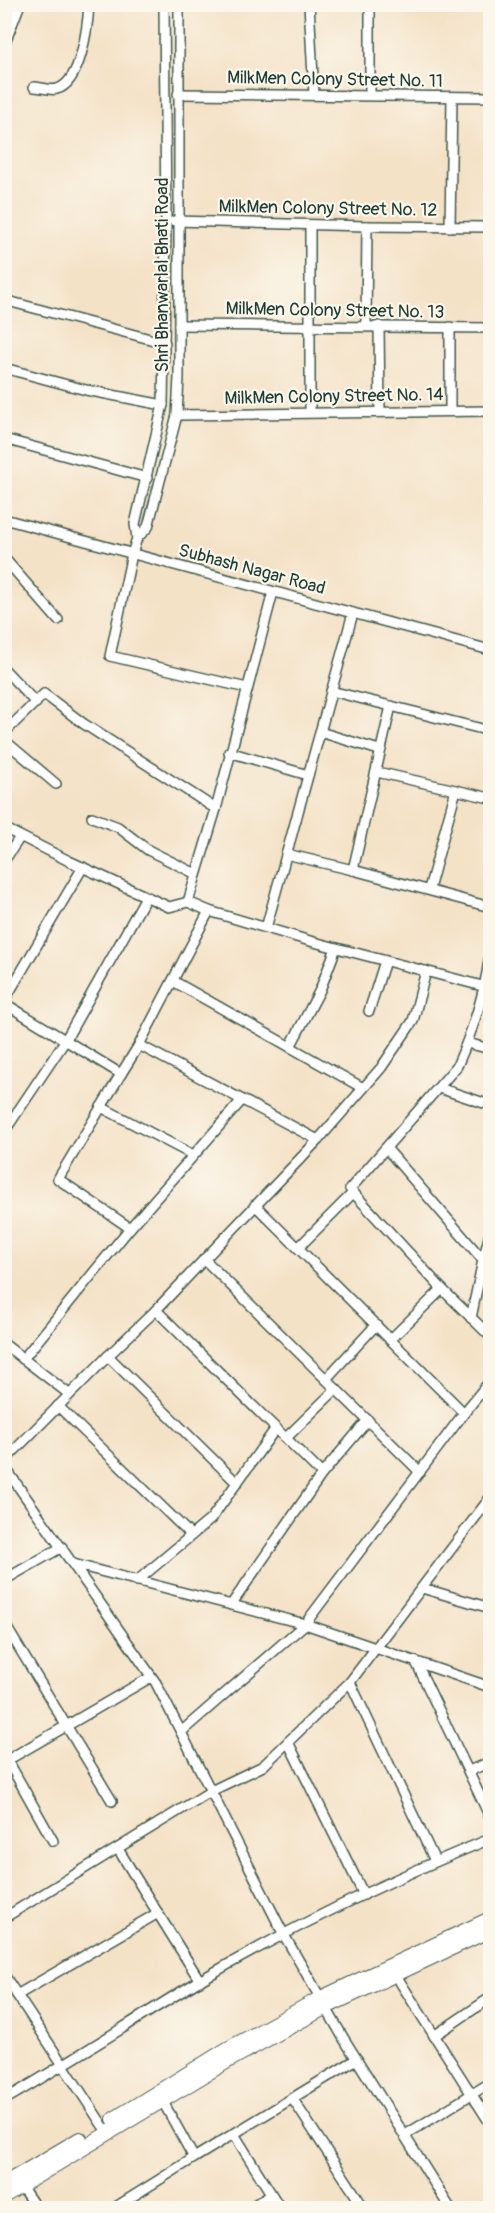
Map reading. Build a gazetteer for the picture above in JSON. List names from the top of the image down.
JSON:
{
  "streets": {
    "street": [
      "MilkMen Colony Street No. 11",
      "MilkMen Colony Street No. 12",
      "Shri Bhanwarlal Bhati Road",
      "MilkMen Colony Street No. 13",
      "MilkMen Colony Street No. 14",
      "Subhash Nagar Road"
    ]
  },
  "crossings": [
    ["MilkMen Colony Street No. 11", "Shri Bhanwarlal Bhati Road"],
    ["MilkMen Colony Street No. 12", "Shri Bhanwarlal Bhati Road"],
    ["Shri Bhanwarlal Bhati Road", "MilkMen Colony Street No. 13"],
    ["Shri Bhanwarlal Bhati Road", "MilkMen Colony Street No. 14"],
    ["Shri Bhanwarlal Bhati Road", "Subhash Nagar Road"]
  ]
}
